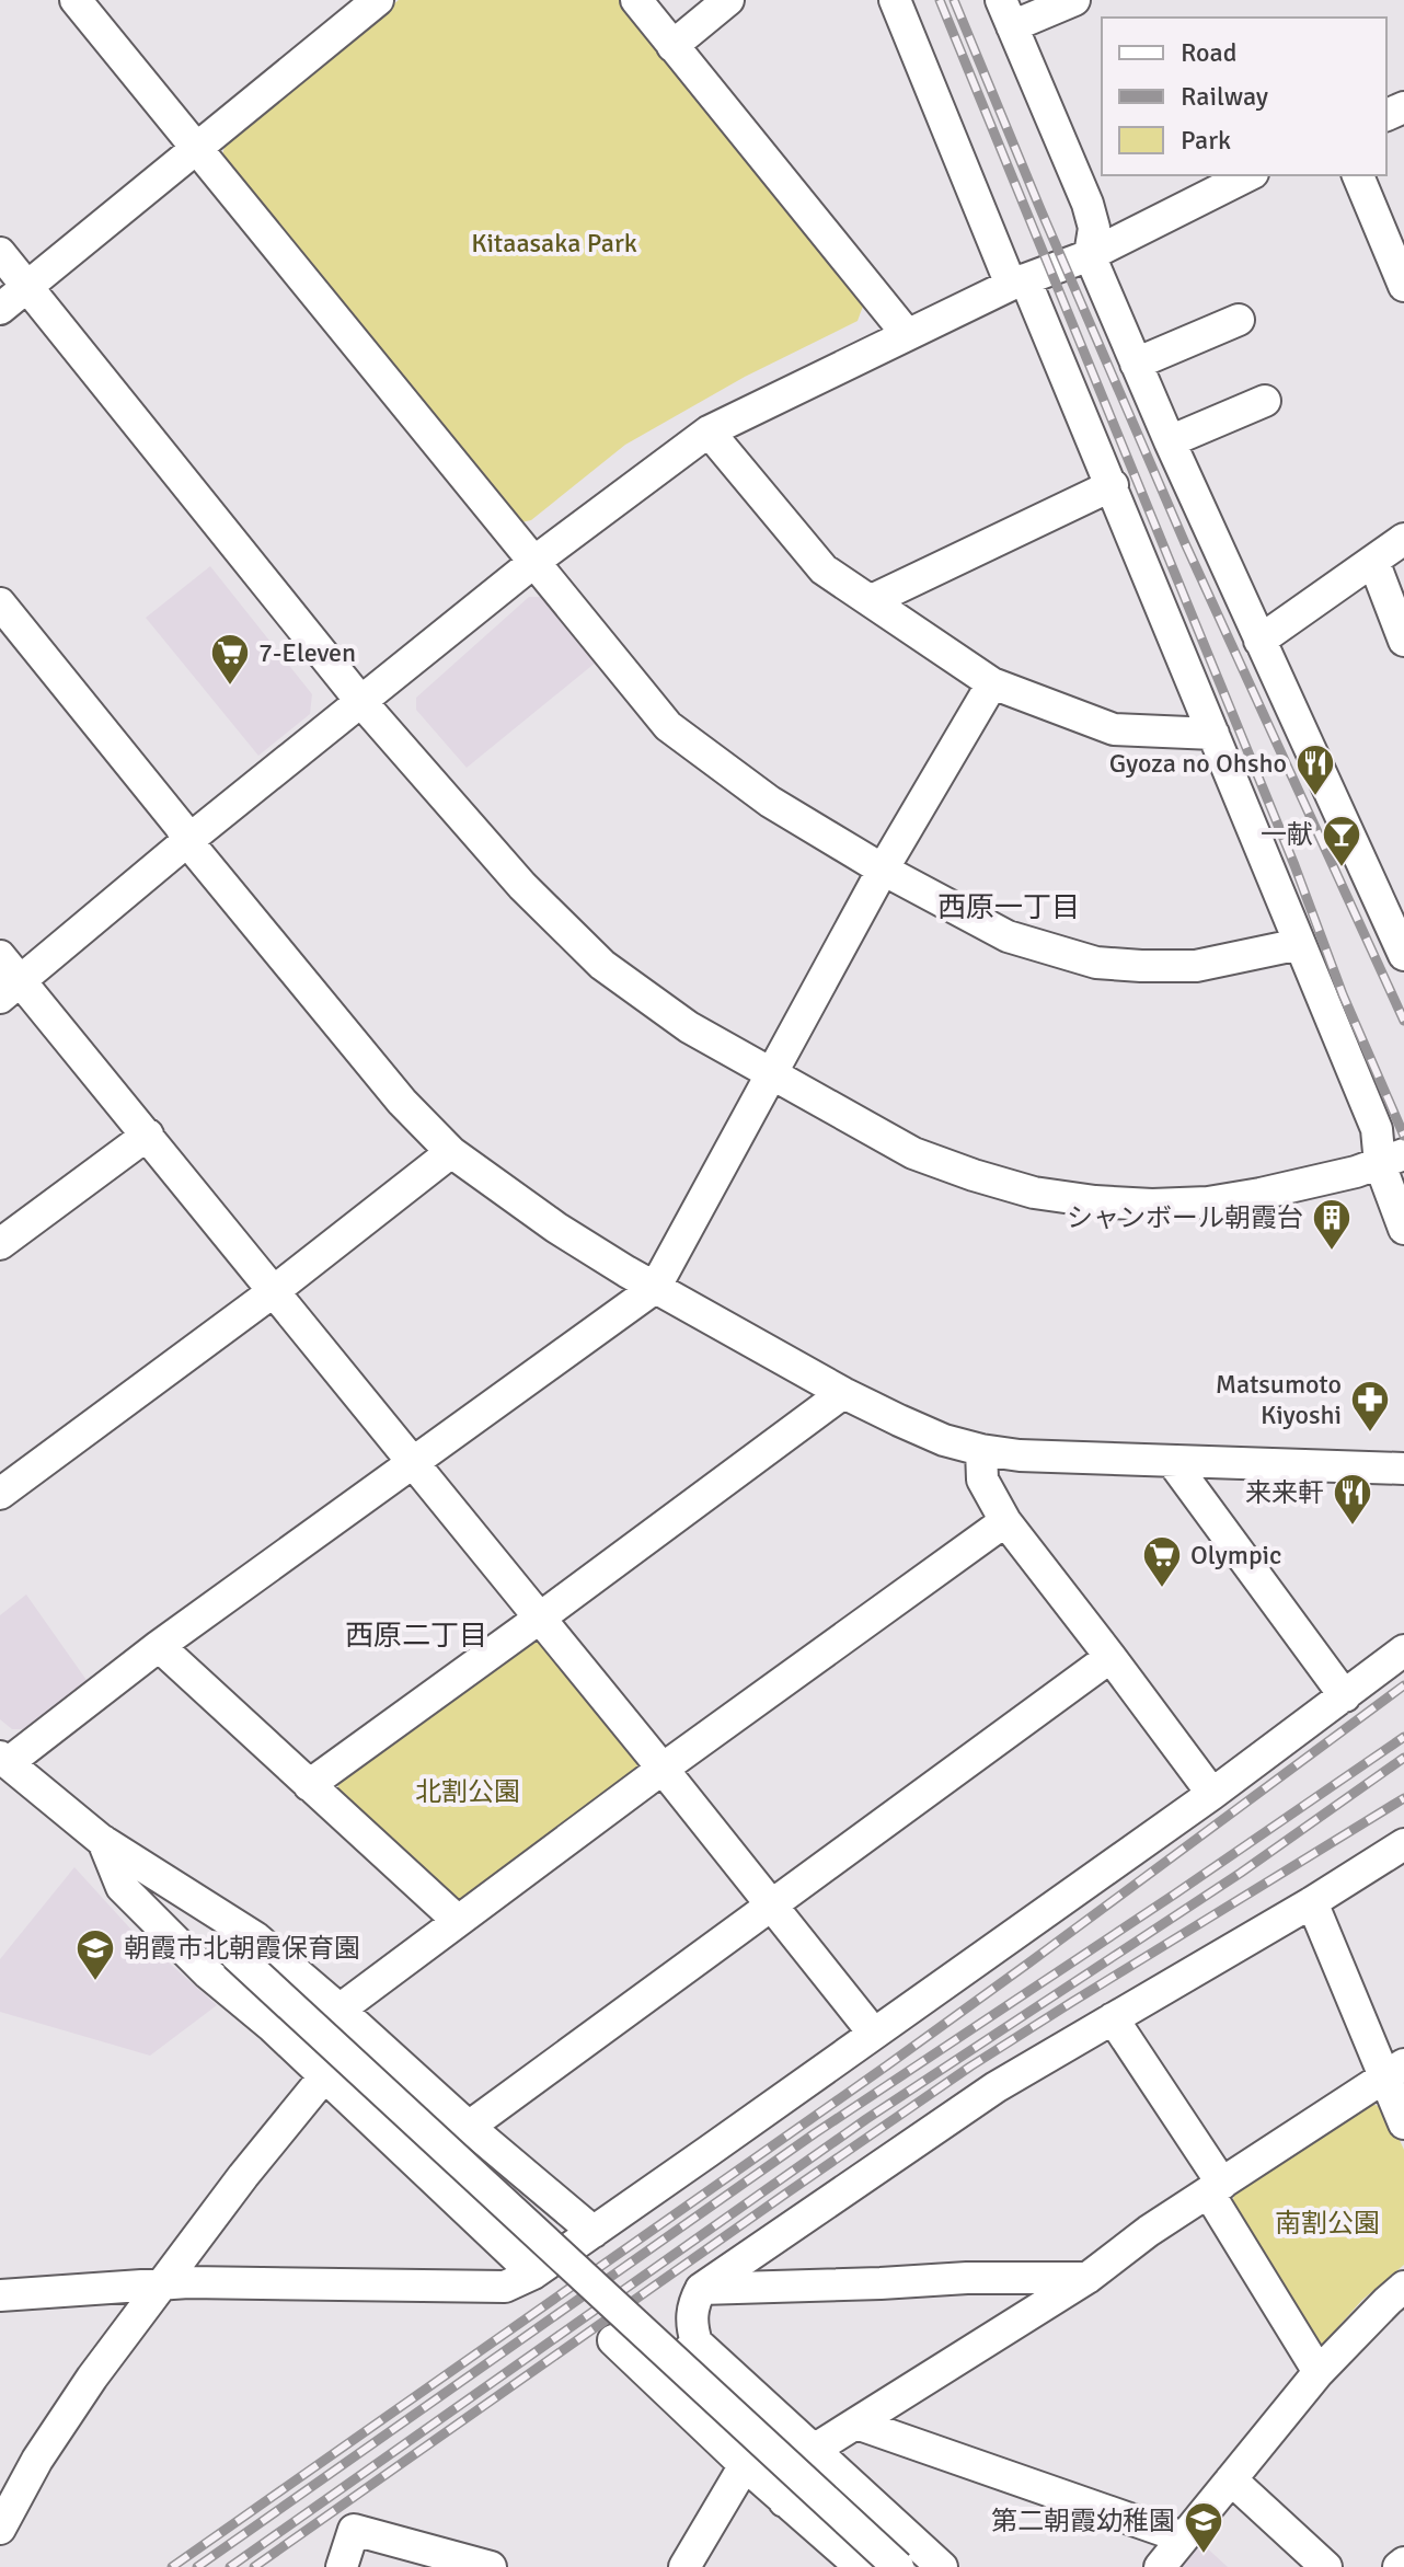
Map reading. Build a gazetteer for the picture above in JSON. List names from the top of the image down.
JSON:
{
  "districts": ["西原一丁目", "西原二丁目"],
  "parks": ["Kitaasaka Park", "北割公園", "南割公園"],
  "places": {
    "supermarket": ["7-Eleven", "Olympic"],
    "restaurant": ["Gyoza no Ohsho", "来来軒"],
    "bar": ["一献"],
    "building": ["シャンボール朝霞台"],
    "pharmacy": ["Matsumoto Kiyoshi"],
    "school or university": ["朝霞市北朝霞保育園", "第二朝霞幼稚園"]
  },
  "legend": ["Road", "Railway", "Park"]
}
